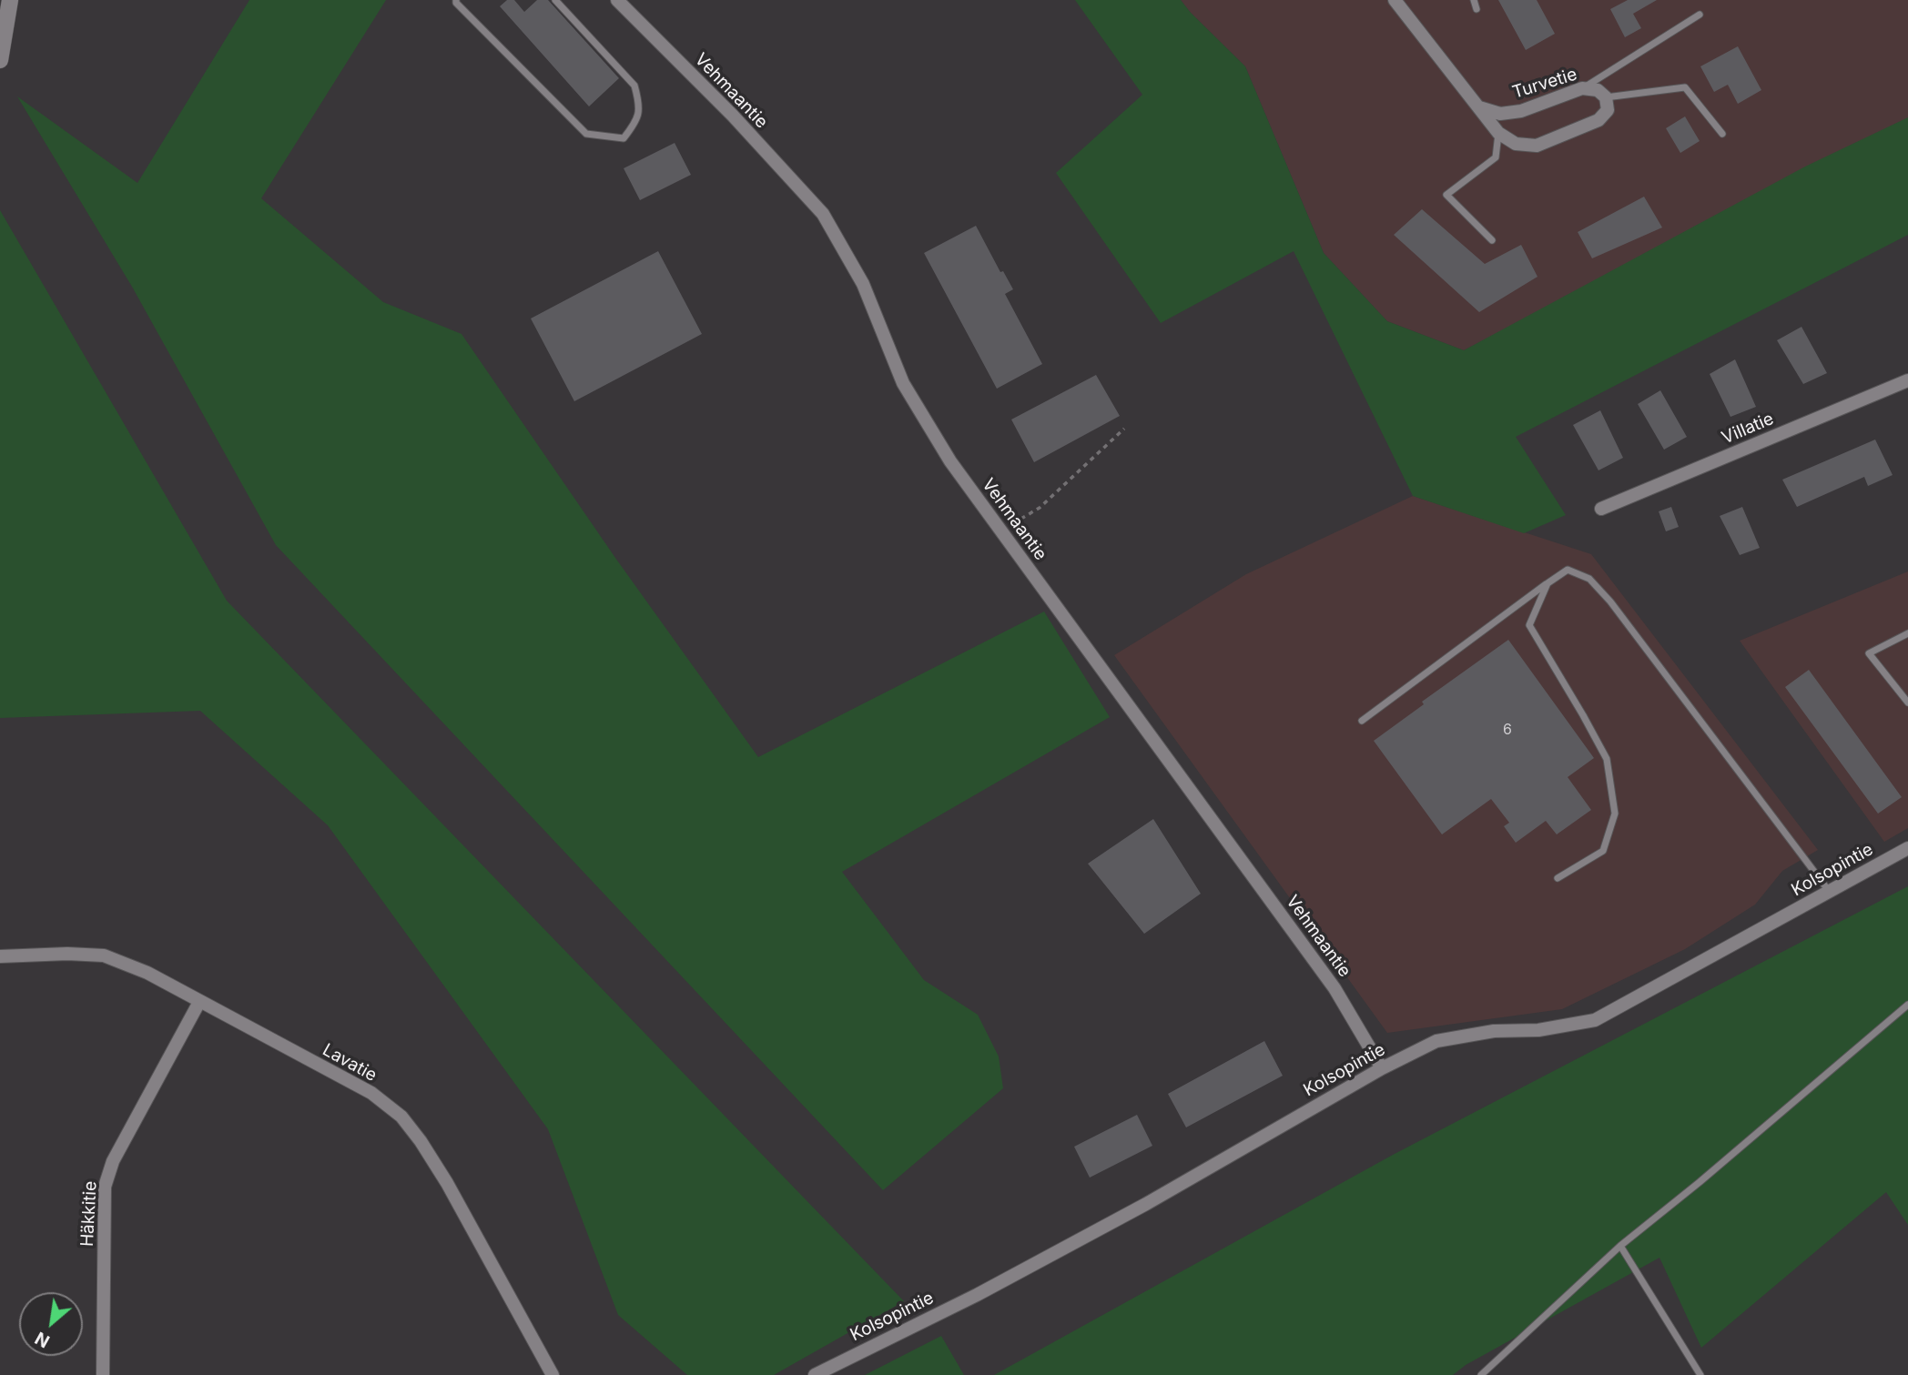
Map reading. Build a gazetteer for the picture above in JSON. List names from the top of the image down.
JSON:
{
  "streets": {
    "street": [
      "Turvetie",
      "Vehmaantie",
      "Villatie",
      "Kolsopintie",
      "Lavatie",
      "Häkkitie"
    ]
  },
  "crossings": [
    ["Vehmaantie", "Kolsopintie"],
    ["Lavatie", "Häkkitie"]
  ],
  "house_numbers": ["6"],
  "north": "bottom left"
}
